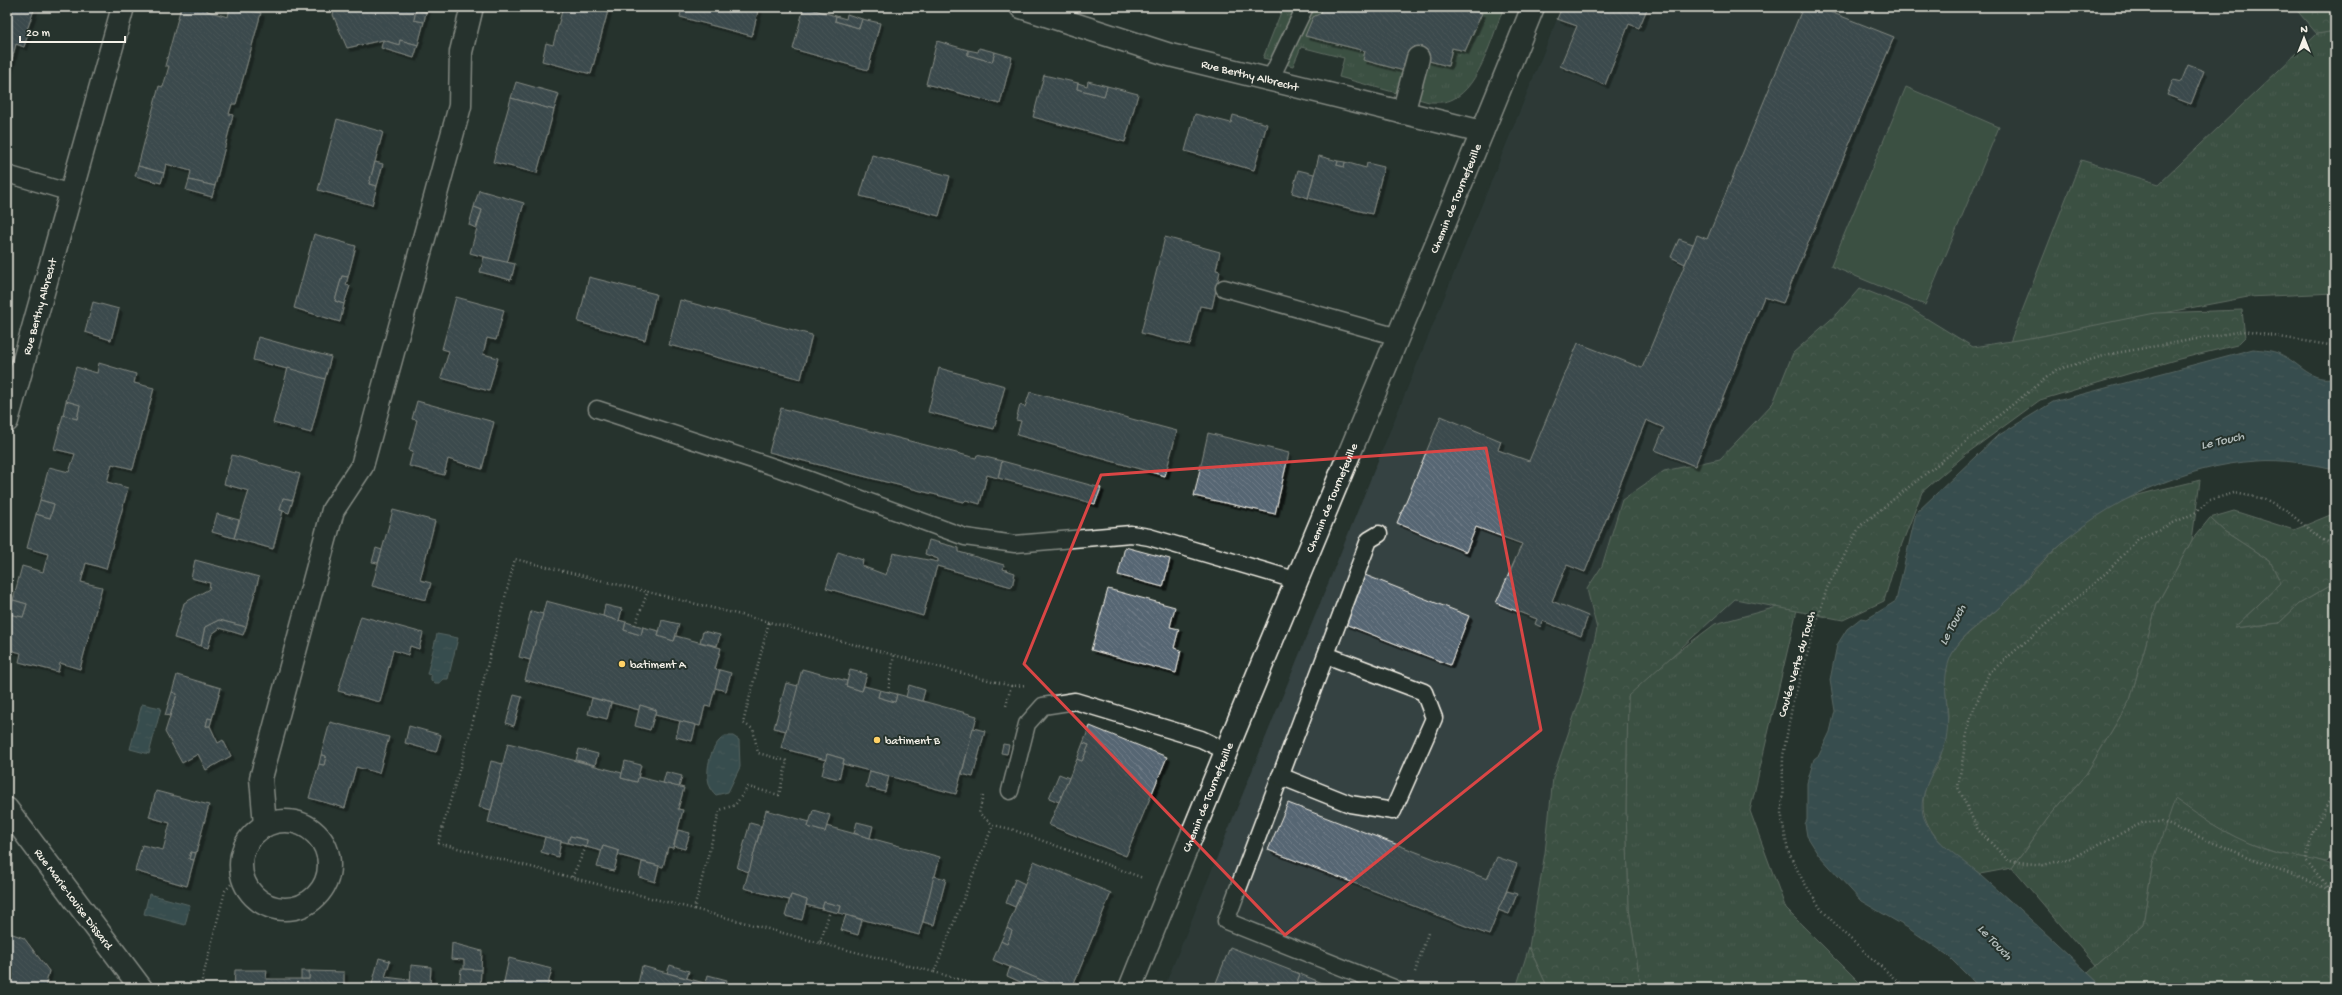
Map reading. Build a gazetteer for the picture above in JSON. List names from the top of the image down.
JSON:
{
  "streets": {
    "street": ["Rue Berthy Albrecht", "Chemin de Tournefeuille", "Rue Marie-Louise Dissard"],
    "path": ["Coulée Verte du Touch"]
  },
  "crossings": [
    ["Rue Berthy Albrecht", "Chemin de Tournefeuille"]
  ],
  "water": ["Le Touch"],
  "places": ["batiment A", "batiment B"],
  "scale_bar": "20 m",
  "north": "top"
}
